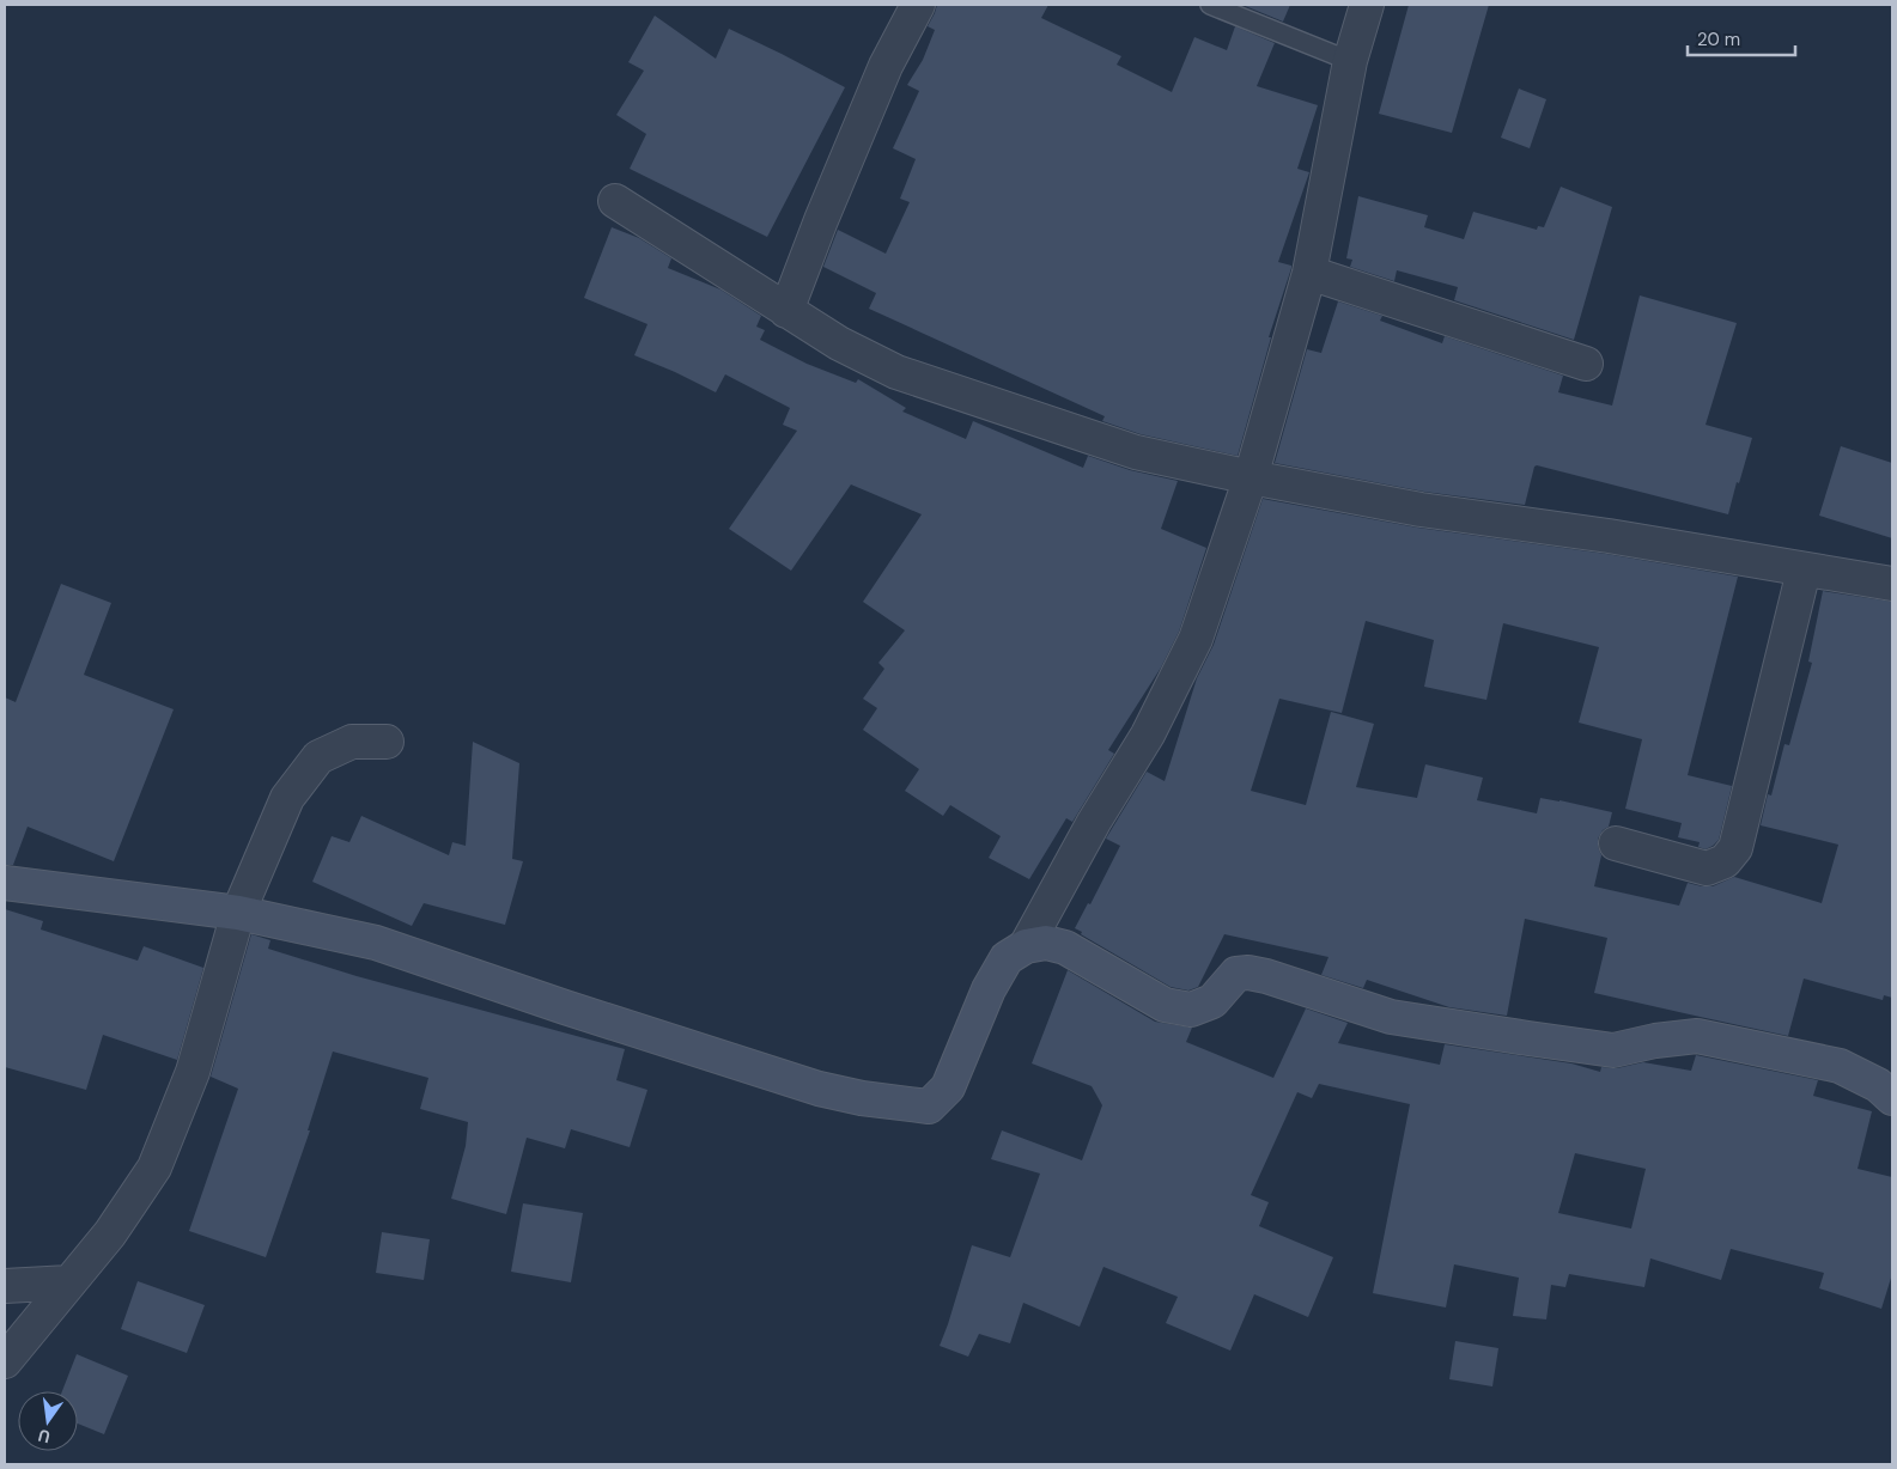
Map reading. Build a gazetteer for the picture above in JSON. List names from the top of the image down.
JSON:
{
  "scale_bar": "20 m",
  "north": "bottom"
}
